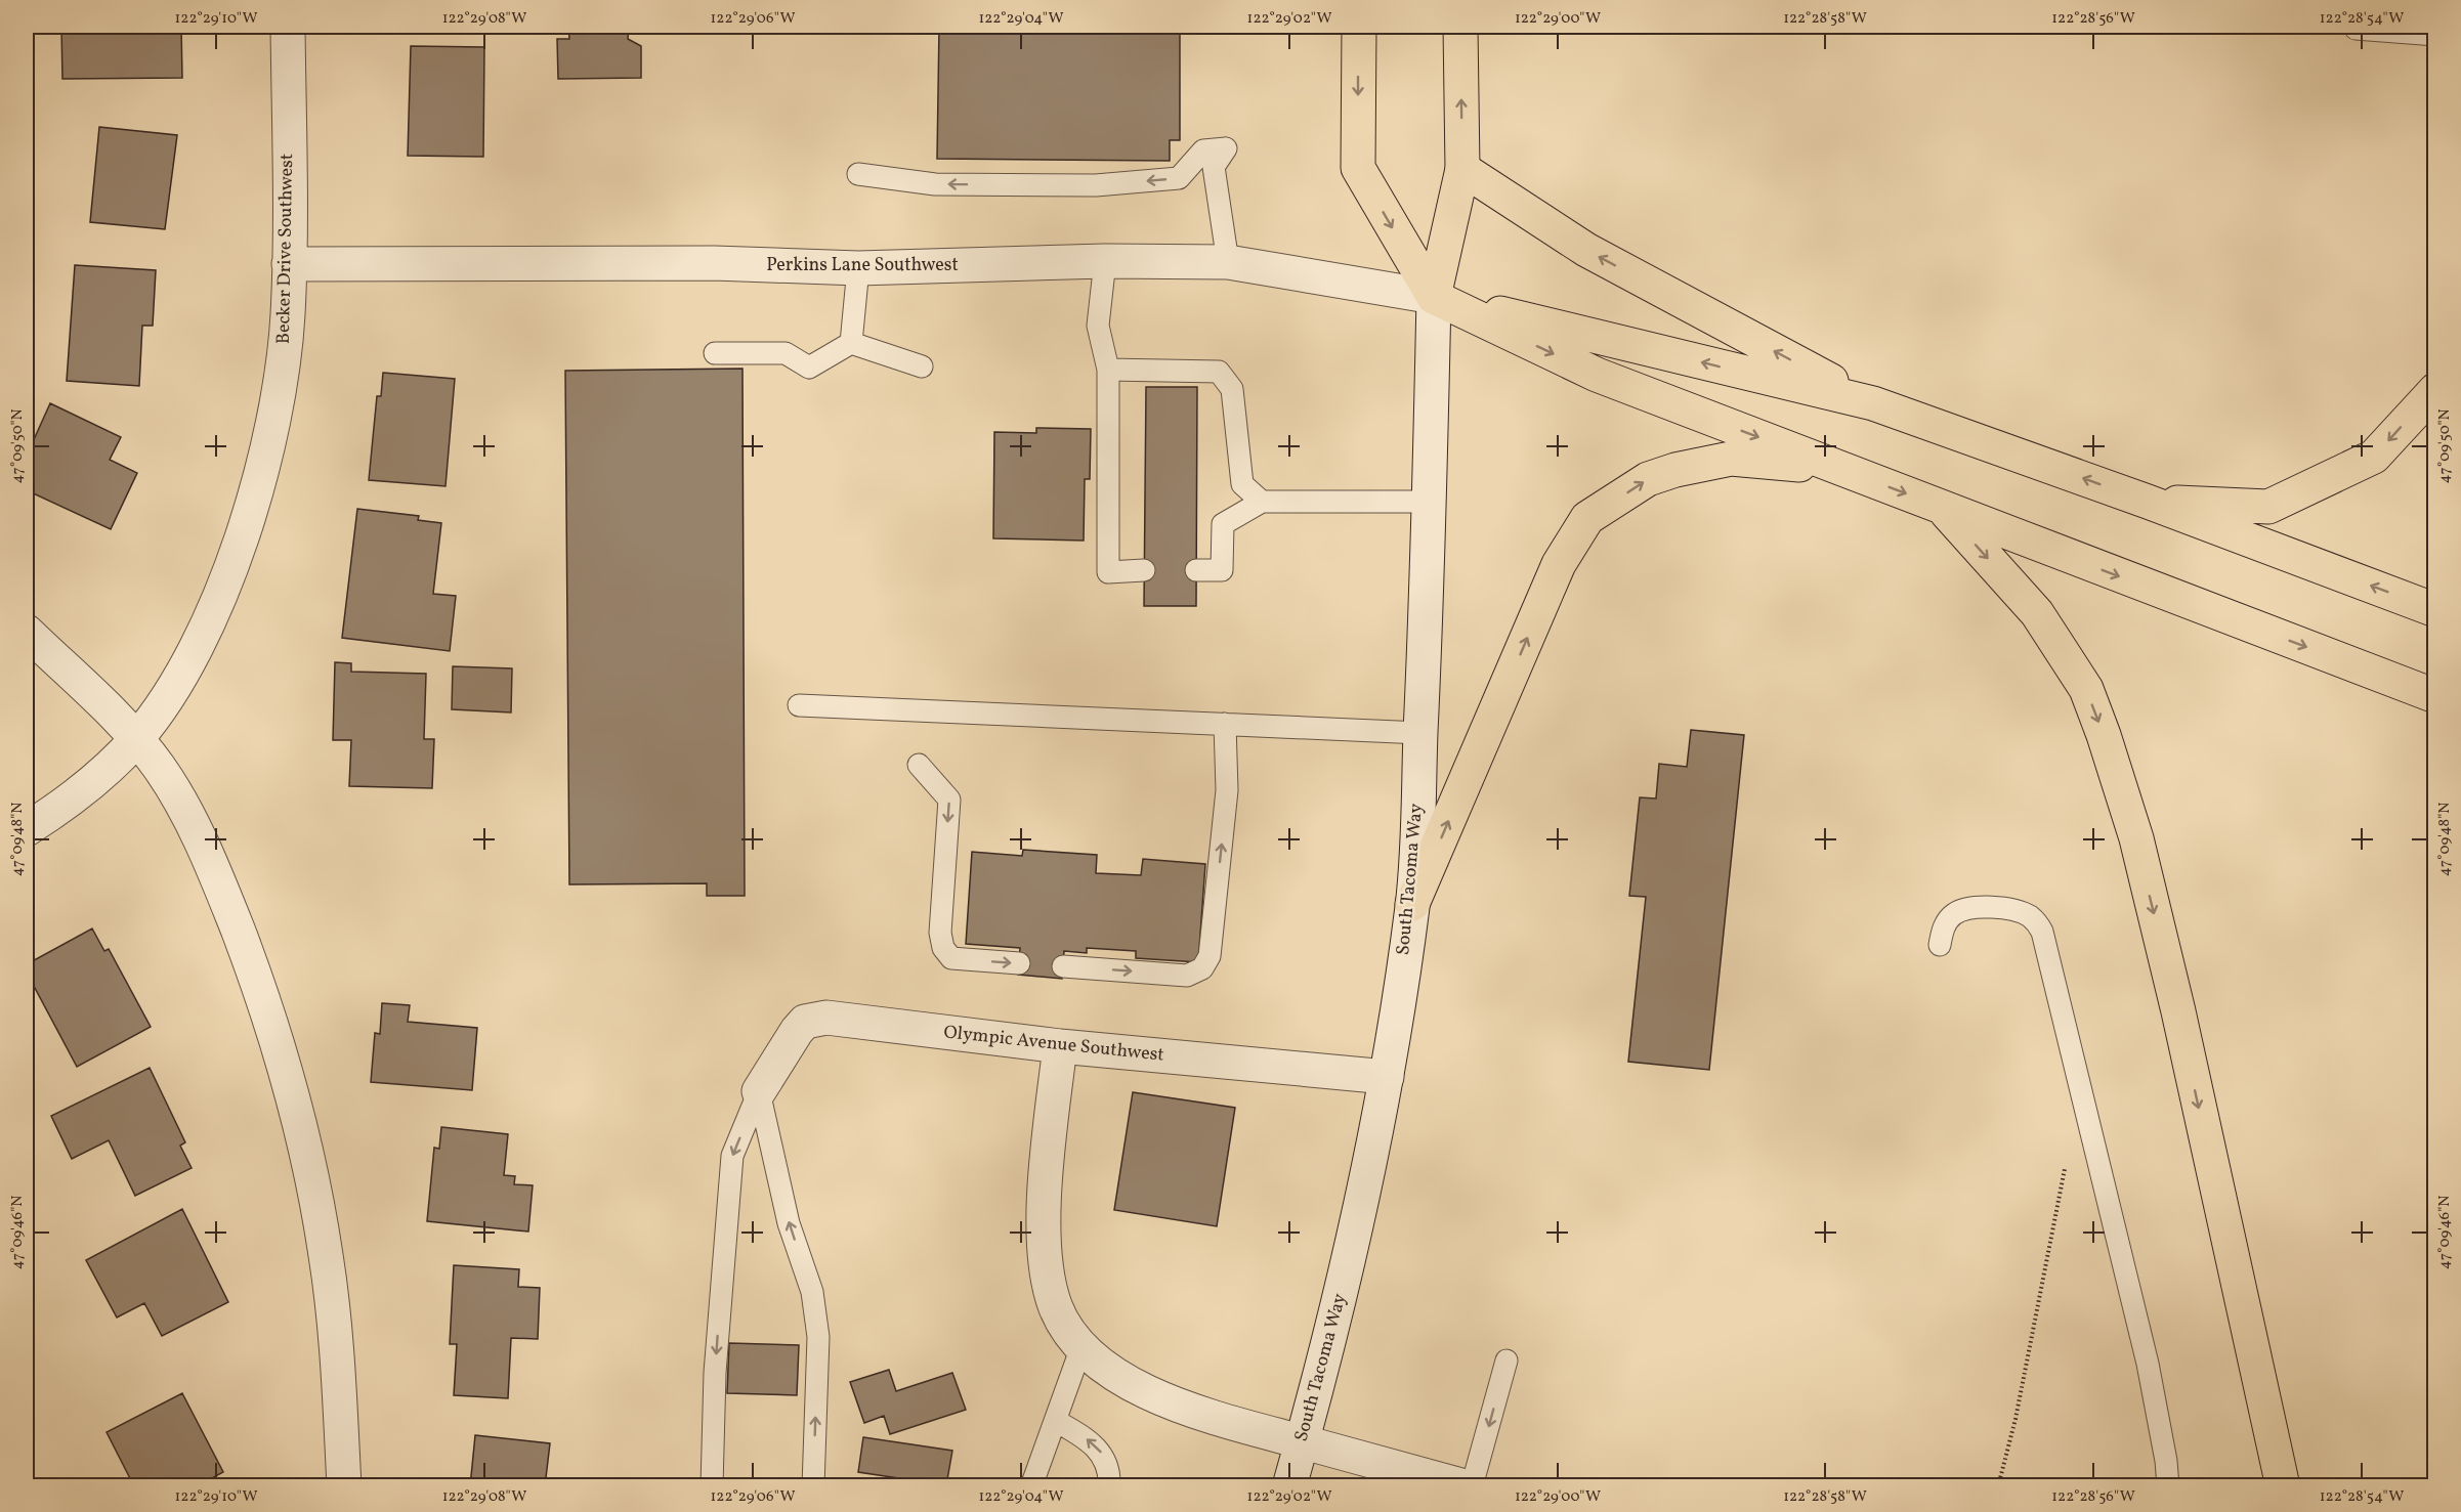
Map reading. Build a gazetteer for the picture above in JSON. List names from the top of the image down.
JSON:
{
  "streets": {
    "main road": ["South Tacoma Way"],
    "street": ["Becker Drive Southwest", "Perkins Lane Southwest", "Olympic Avenue Southwest"]
  },
  "crossings": [
    ["Becker Drive Southwest", "Perkins Lane Southwest"],
    ["Perkins Lane Southwest", "South Tacoma Way"],
    ["South Tacoma Way", "Olympic Avenue Southwest"]
  ],
  "coordinates": [
    "122°29'10\"W",
    "122°29'08\"W",
    "122°29'06\"W",
    "122°29'04\"W",
    "122°29'02\"W",
    "122°29'00\"W",
    "122°28'58\"W",
    "122°28'56\"W",
    "122°28'54\"W",
    "47°09'50\"N",
    "47°09'48\"N",
    "47°09'46\"N"
  ]
}
